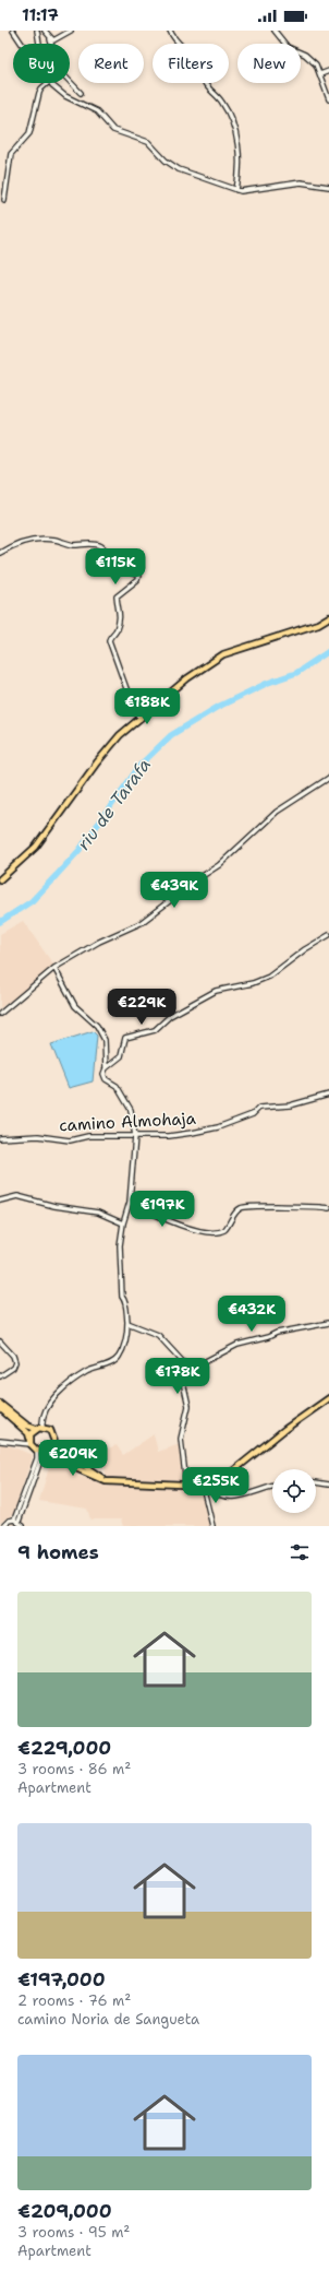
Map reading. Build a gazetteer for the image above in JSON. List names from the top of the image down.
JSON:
{
  "streets": {
    "street": ["camino Almohaja"]
  },
  "water": ["riu de Tarafa"],
  "page": {
    "status": "11:17",
    "chip": [
      "Buy",
      "Rent",
      "Filters",
      "New"
    ],
    "price": [
      "€115K",
      "€188K",
      "€439K",
      "€229K",
      "€197K",
      "€432K",
      "€178K",
      "€209K",
      "€255K"
    ],
    "heading": "9 homes",
    "list": [
      {
        "name": "€229,000",
        "note": "3 rooms · 86 m² · Apartment"
      },
      {
        "name": "€197,000",
        "note": "2 rooms · 76 m² · camino Noria de Sangueta"
      },
      {
        "name": "€209,000",
        "note": "3 rooms · 95 m² · Apartment"
      }
    ]
  }
}
